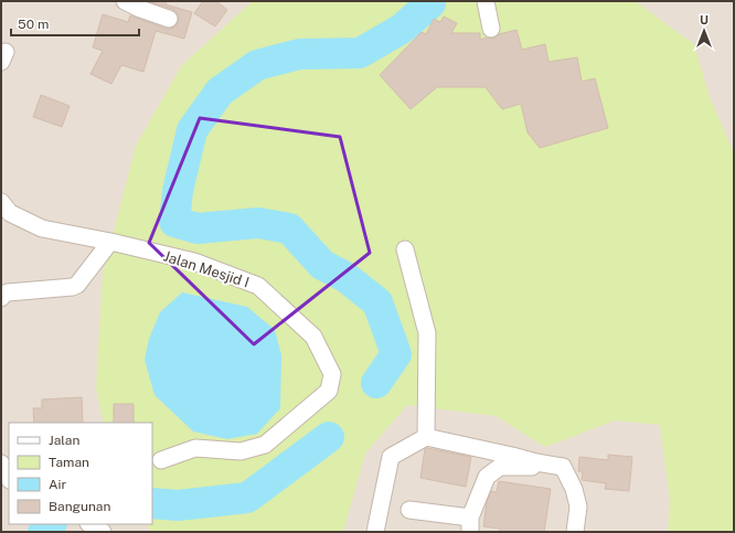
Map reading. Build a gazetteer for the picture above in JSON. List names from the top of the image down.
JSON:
{
  "streets": {
    "street": ["Jalan Mesjid I"]
  },
  "legend": [
    "Jalan",
    "Taman",
    "Air",
    "Bangunan"
  ],
  "scale_bar": "50 m",
  "north": "top"
}
